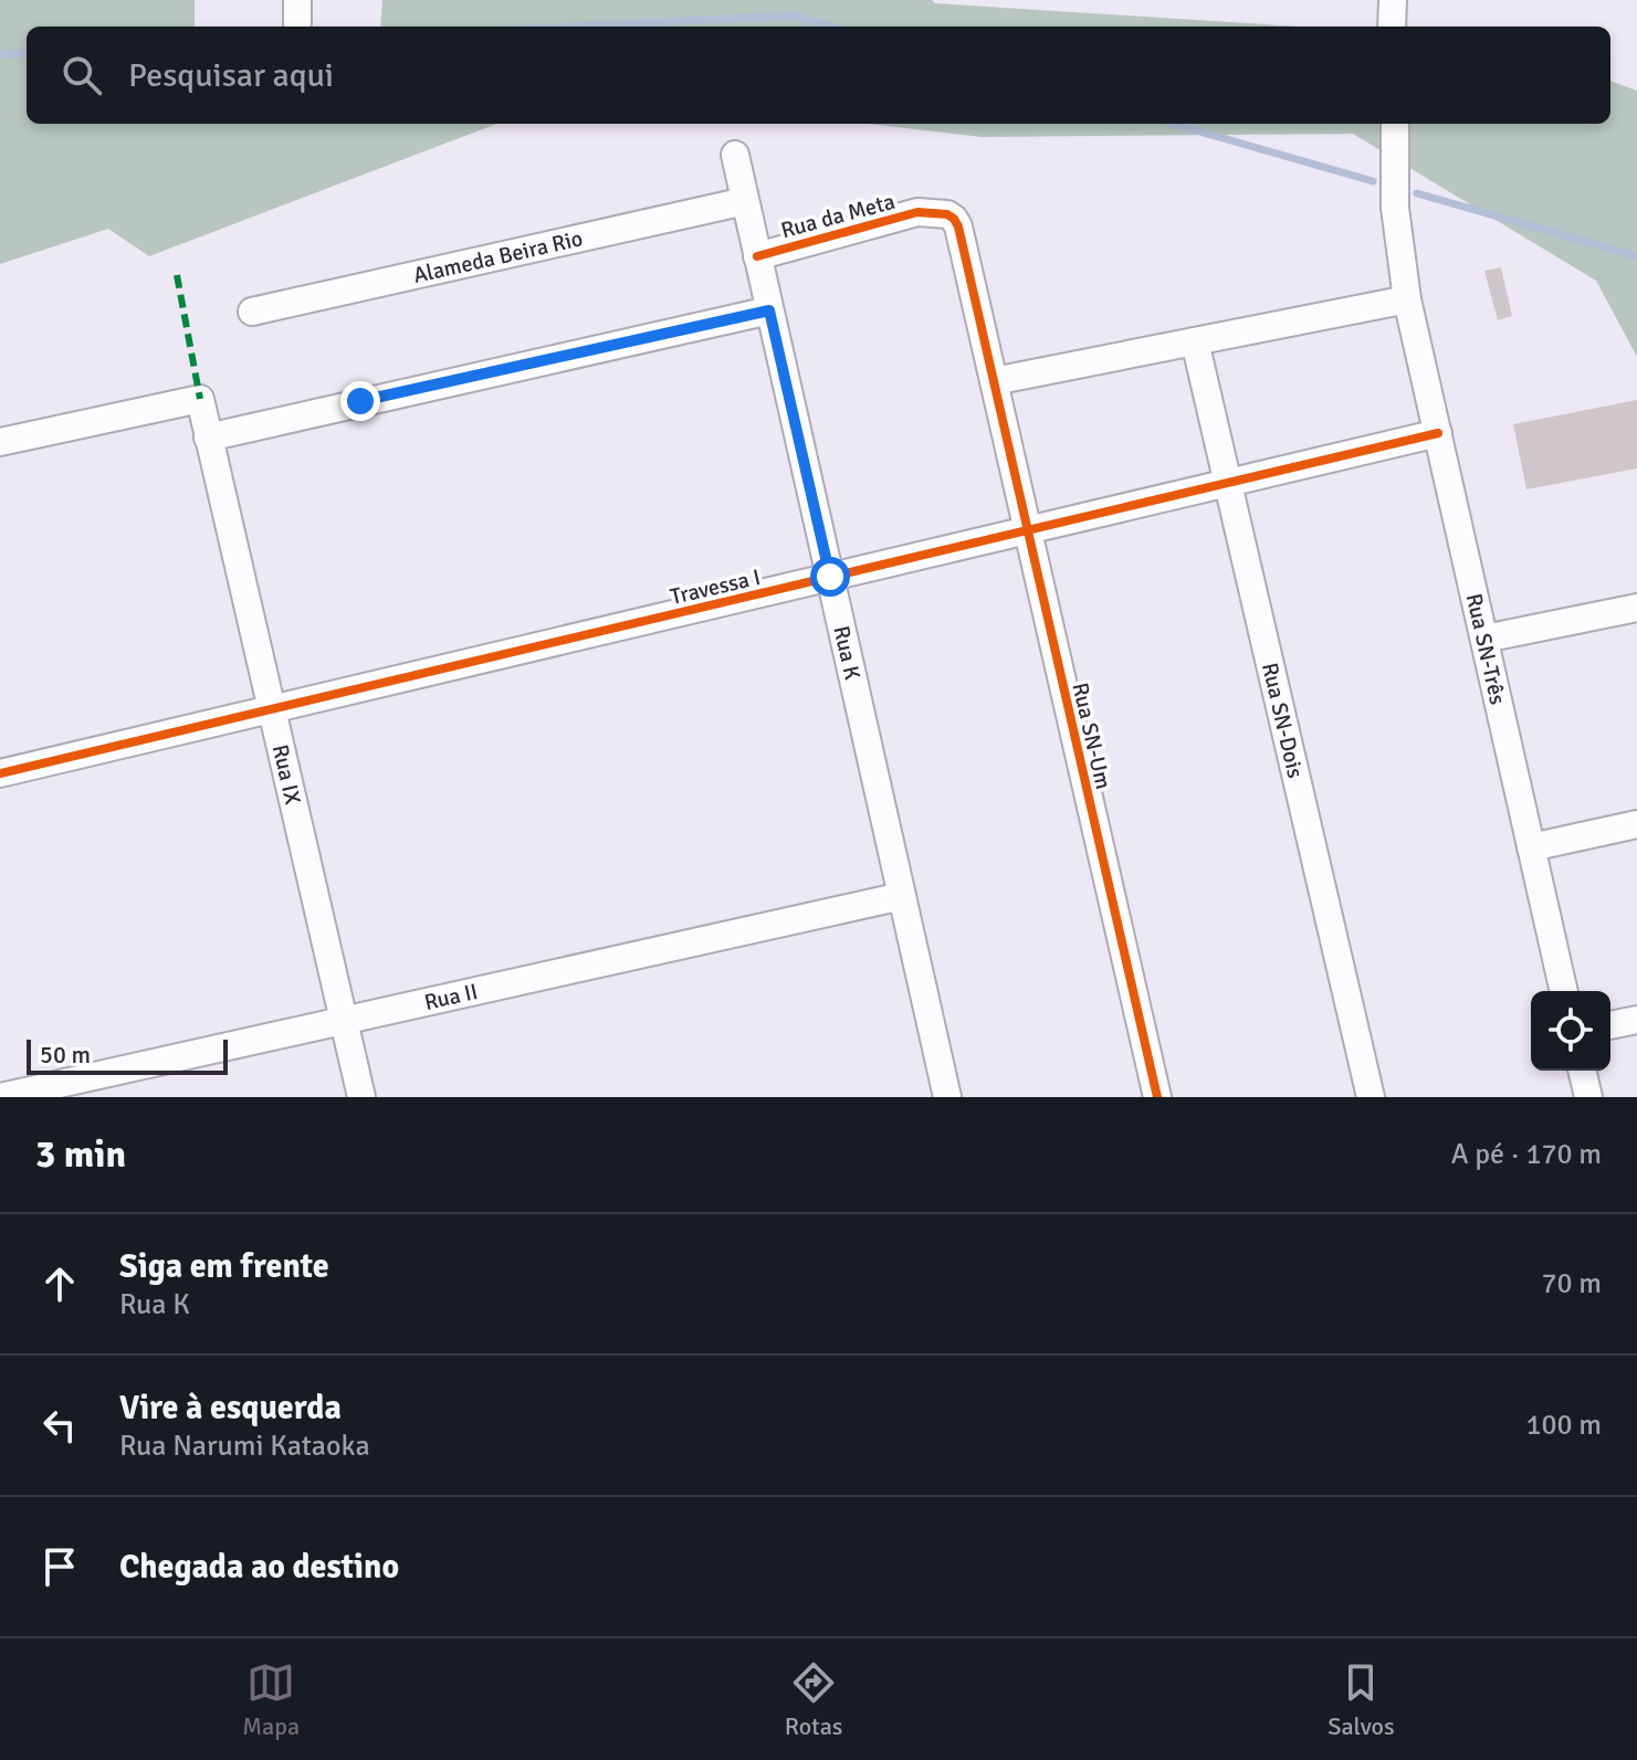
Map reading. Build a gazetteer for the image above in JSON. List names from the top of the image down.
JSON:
{
  "streets": {
    "street": [
      "Rua da Meta",
      "Alameda Beira Rio",
      "Travessa I",
      "Rua SN-Três",
      "Rua K",
      "Rua SN-Dois",
      "Rua SN-Um",
      "Rua IX",
      "Rua II"
    ]
  },
  "crossings": [
    ["Rua da Meta", "Rua K"],
    ["Rua da Meta", "Rua SN-Um"],
    ["Alameda Beira Rio", "Rua K"],
    ["Travessa I", "Rua SN-Três"],
    ["Travessa I", "Rua K"],
    ["Travessa I", "Rua SN-Dois"],
    ["Travessa I", "Rua SN-Um"],
    ["Travessa I", "Rua IX"],
    ["Rua K", "Rua II"],
    ["Rua IX", "Rua II"]
  ],
  "scale_bar": "50 m",
  "page": {
    "search": "Pesquisar aqui",
    "scale": "50 m",
    "heading": ["3 min", "A pé · 170 m"],
    "list": [
      ["Siga em frente", "Rua K", "70 m"],
      ["Vire à esquerda", "Rua Narumi Kataoka", "100 m"],
      "Chegada ao destino"
    ],
    "nav": ["Mapa", "Rotas", "Salvos"]
  }
}
